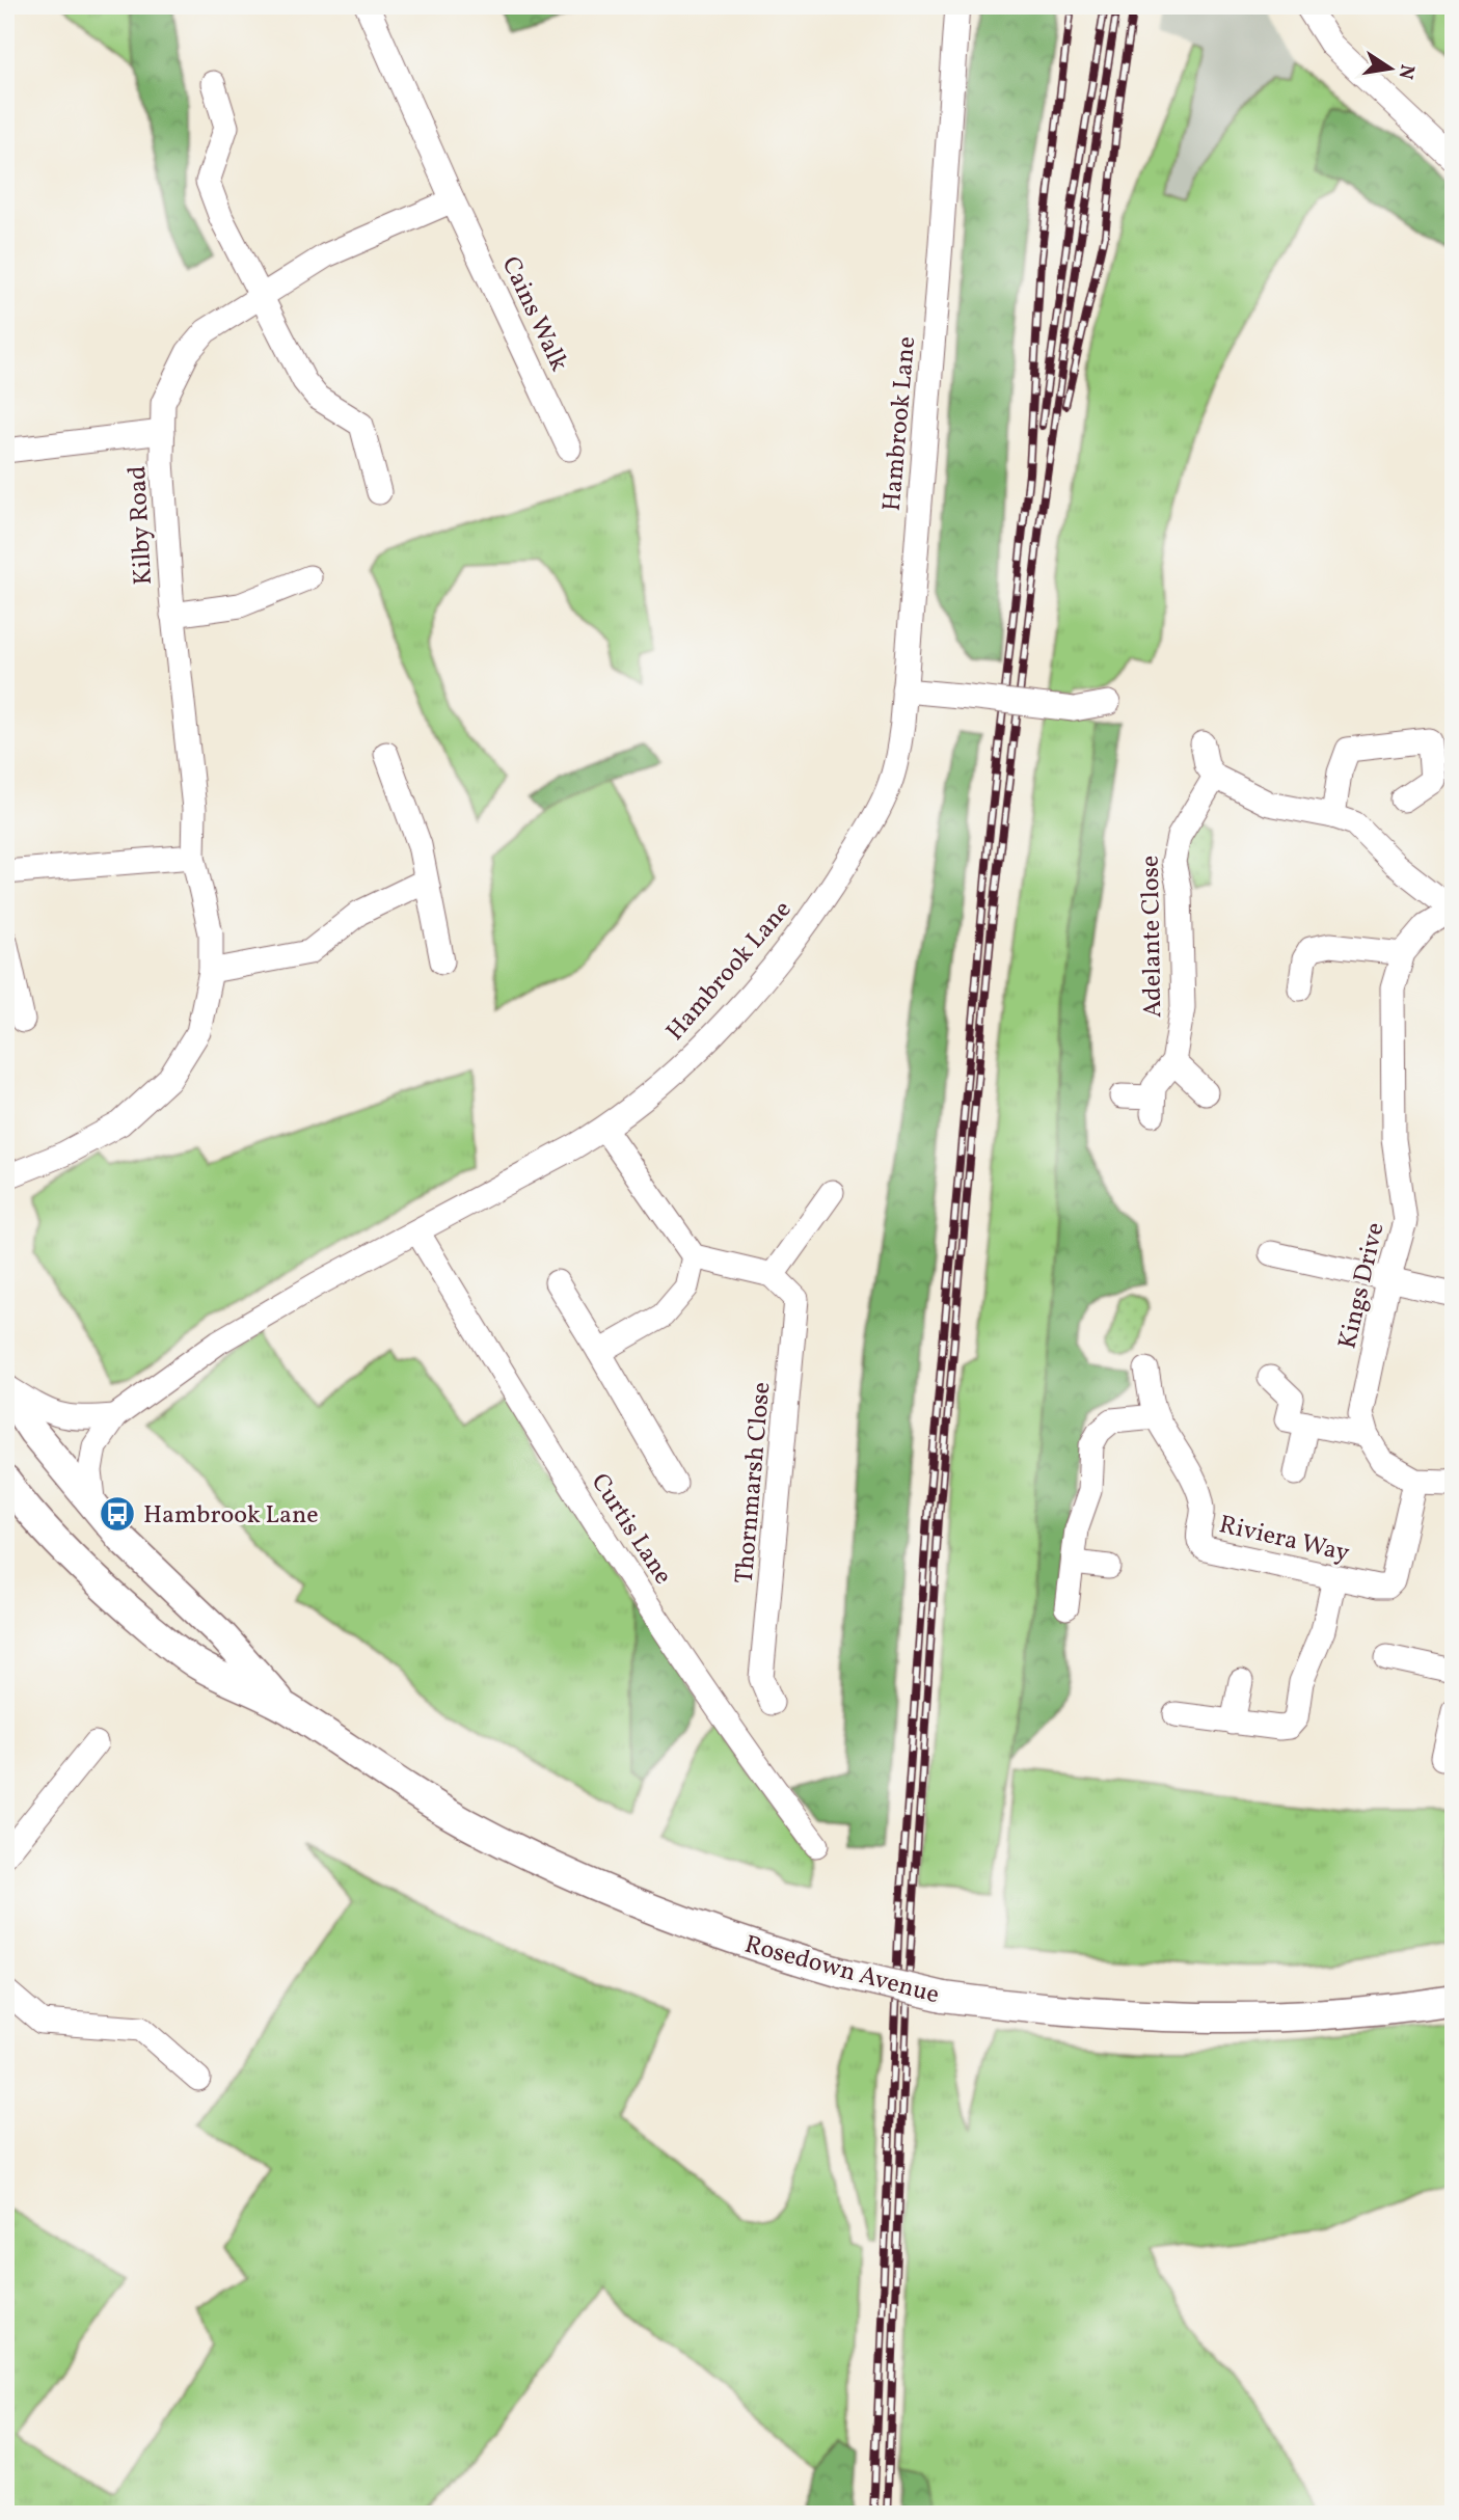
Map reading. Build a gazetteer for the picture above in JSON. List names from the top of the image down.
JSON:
{
  "streets": {
    "street": [
      "Cains Walk",
      "Hambrook Lane",
      "Kilby Road",
      "Adelante Close",
      "Kings Drive",
      "Thornmarsh Close",
      "Curtis Lane",
      "Riviera Way",
      "Rosedown Avenue"
    ]
  },
  "crossings": [
    ["Cains Walk", "Kilby Road"],
    ["Hambrook Lane", "Curtis Lane"],
    ["Hambrook Lane", "Rosedown Avenue"]
  ],
  "places": {
    "bus stop": ["Hambrook Lane"]
  },
  "north": "right"
}
